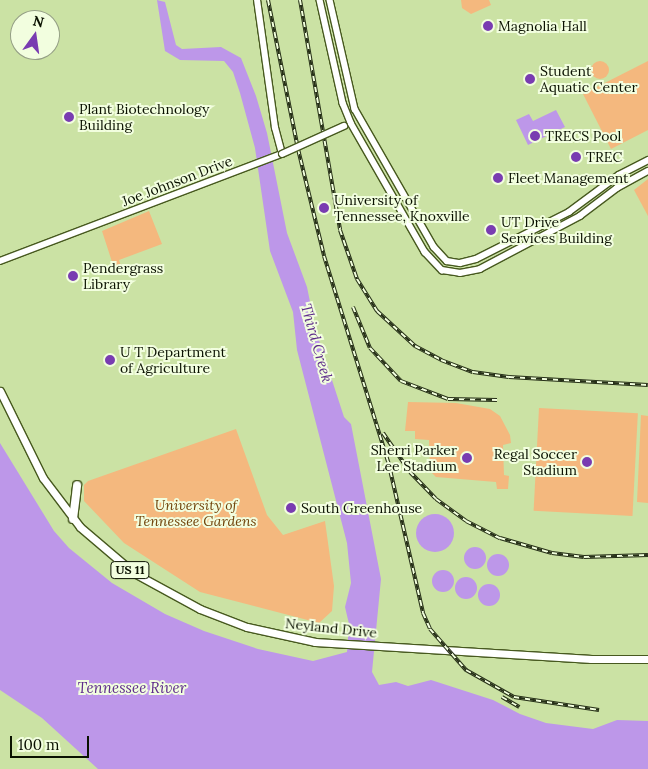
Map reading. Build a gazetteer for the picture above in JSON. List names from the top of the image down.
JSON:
{
  "streets": {
    "main road": ["US 11", "Neyland Drive"],
    "street": ["Joe Johnson Drive"]
  },
  "water": ["Third Creek", "Tennessee River"],
  "parks": ["University of Tennessee Gardens"],
  "places": [
    "Magnolia Hall",
    "Student Aquatic Center",
    "Plant Biotechnology Building",
    "TRECS Pool",
    "TREC",
    "Fleet Management",
    "University of Tennessee, Knoxville",
    "UT Drive Services Building",
    "Pendergrass Library",
    "U T Department of Agriculture",
    "Sherri Parker Lee Stadium",
    "Regal Soccer Stadium",
    "South Greenhouse"
  ],
  "scale_bar": "100 m",
  "north": "top"
}
